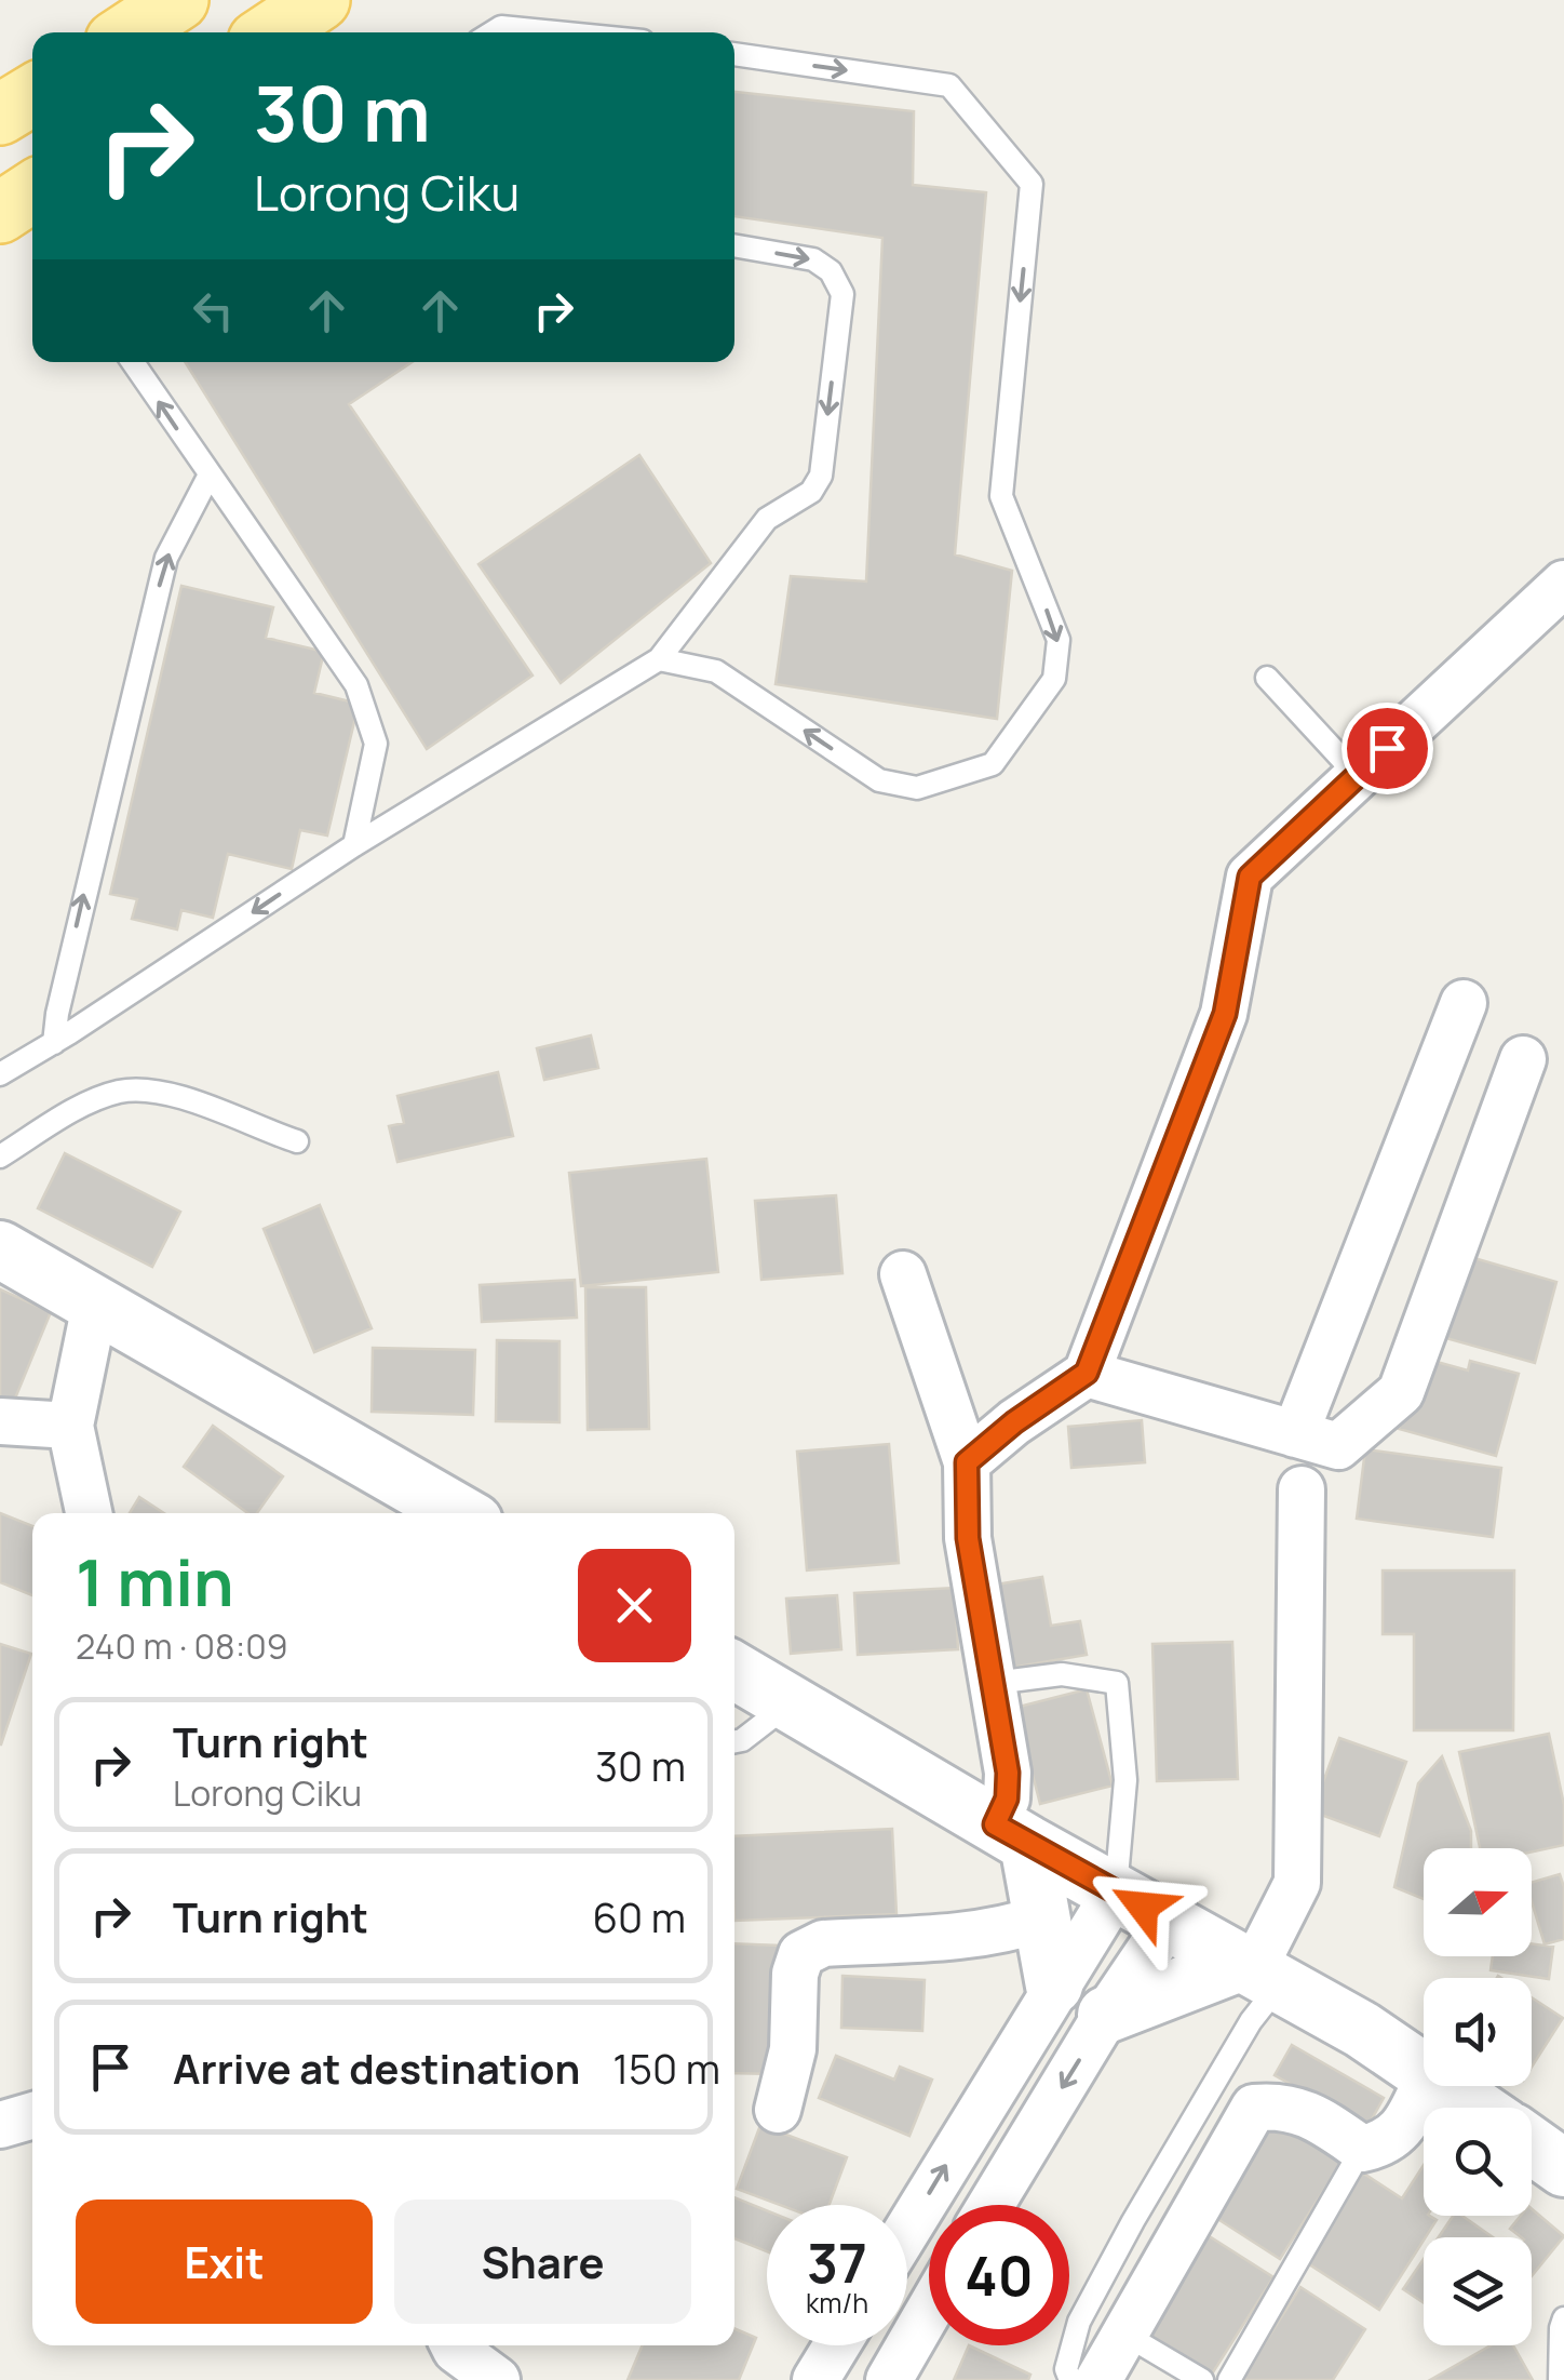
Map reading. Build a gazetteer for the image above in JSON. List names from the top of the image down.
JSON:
{
  "north": "right",
  "page": {
    "turn": ["30 m", "Lorong Ciku"],
    "heading": ["1 min", "240 m · 08:09"],
    "list": [
      {
        "name": "Turn right",
        "note": "Lorong Ciku",
        "value": "30 m"
      },
      {
        "name": "Turn right",
        "value": "60 m"
      },
      {
        "name": "Arrive at destination",
        "value": "150 m"
      }
    ],
    "buttons": ["Exit", "Share"],
    "speed": "37 km/h",
    "limit": "40"
  }
}
